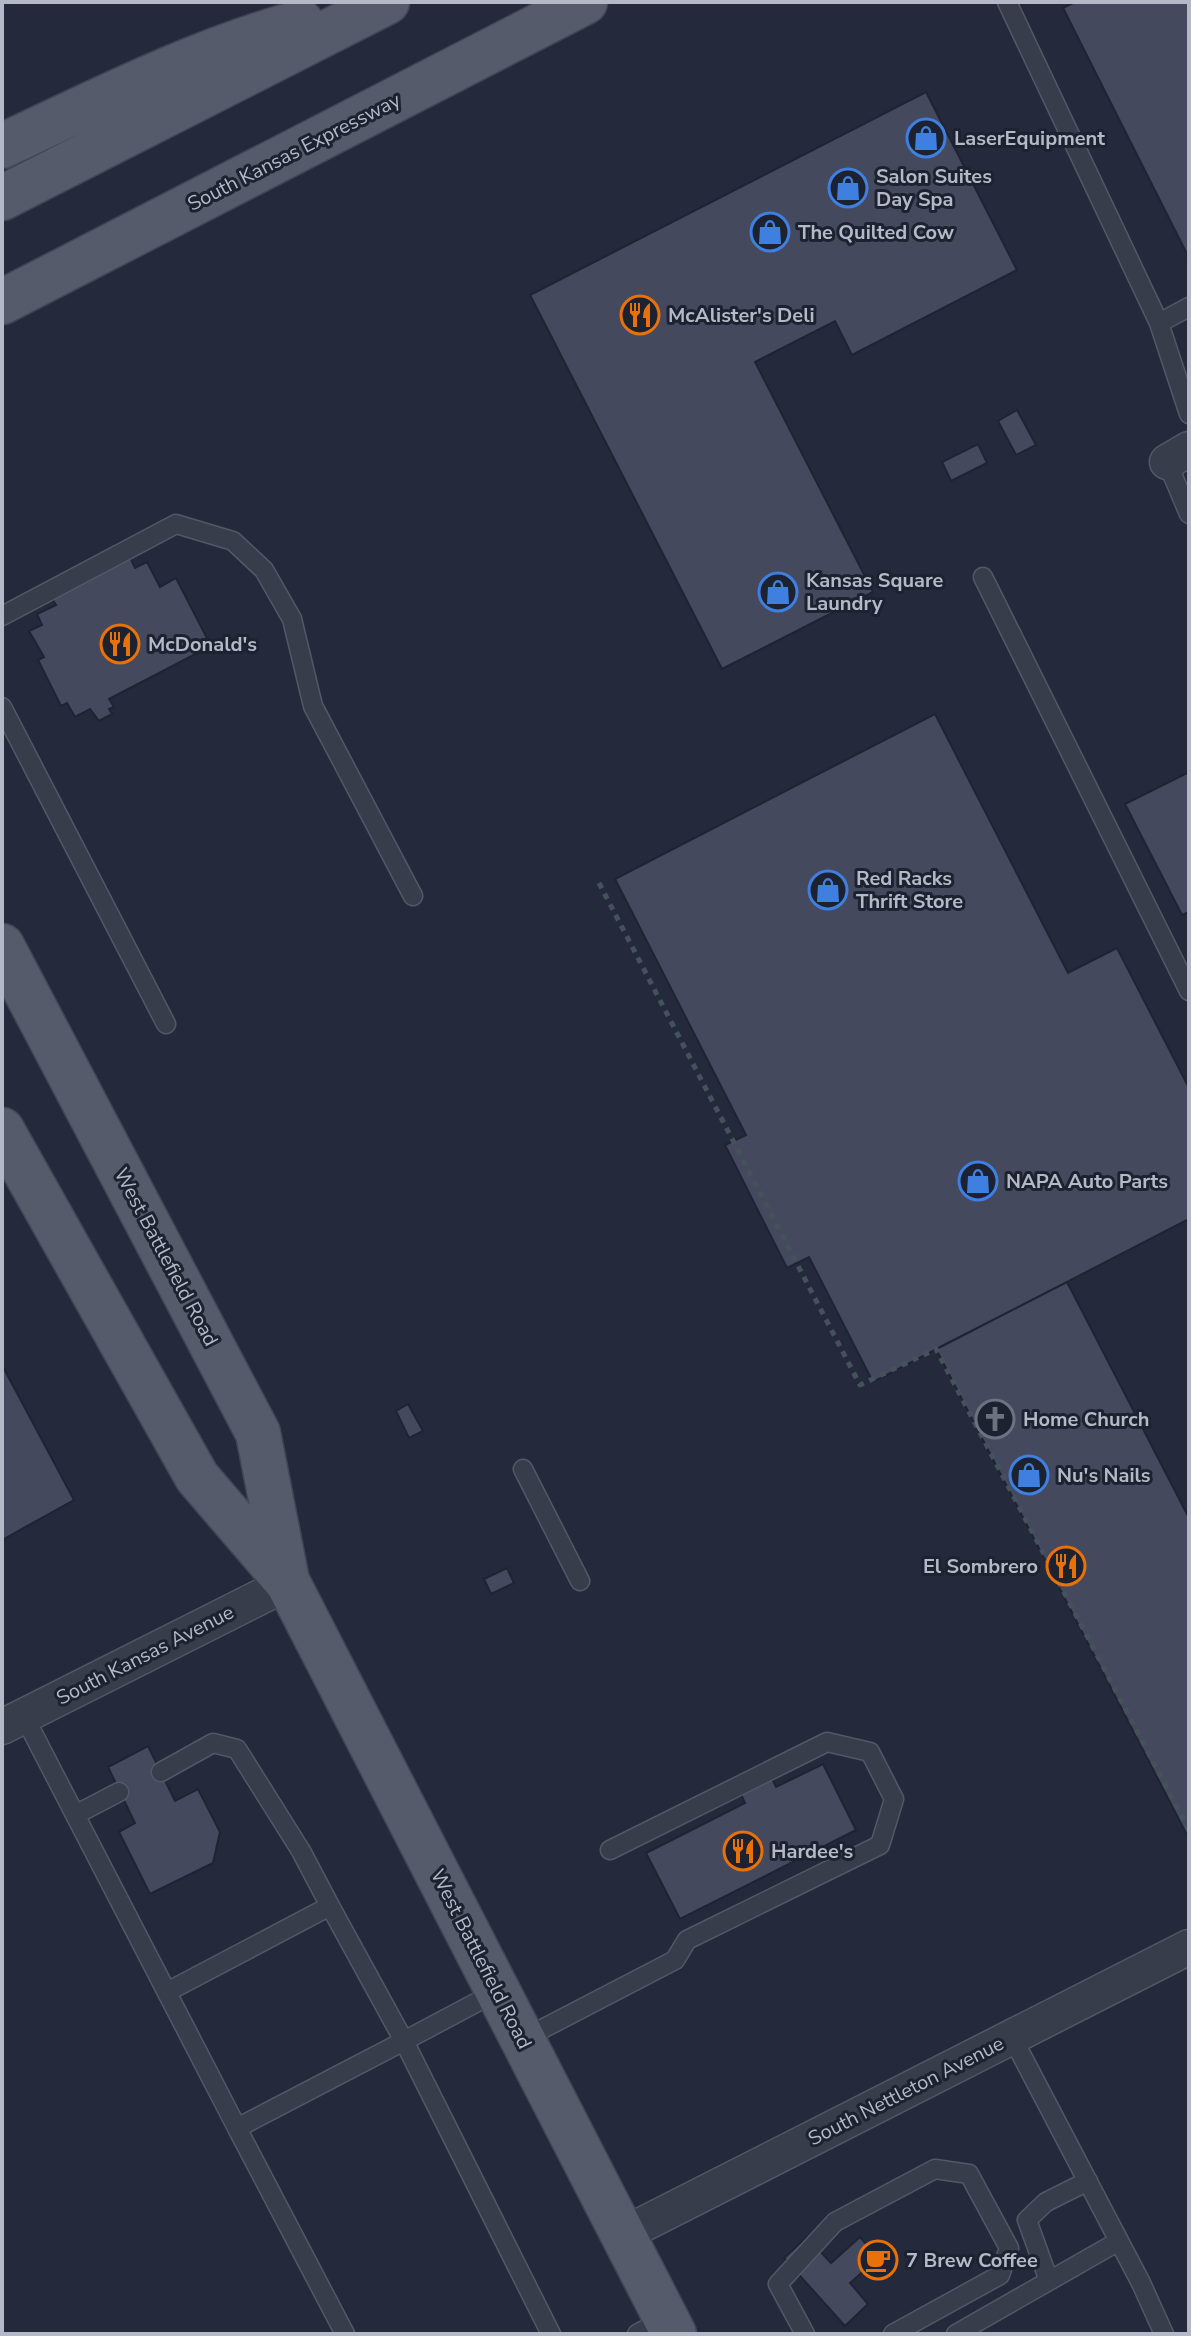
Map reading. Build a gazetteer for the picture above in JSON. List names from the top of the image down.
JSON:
{
  "streets": {
    "main road": ["South Kansas Expressway", "West Battlefield Road"],
    "street": ["South Kansas Avenue", "South Nettleton Avenue"]
  },
  "crossings": [
    ["West Battlefield Road", "South Kansas Avenue"],
    ["West Battlefield Road", "South Nettleton Avenue"]
  ],
  "places": {
    "shop": [
      "LaserEquipment",
      "Salon Suites Day Spa",
      "The Quilted Cow",
      "Kansas Square Laundry",
      "Red Racks Thrift Store",
      "NAPA Auto Parts",
      "Nu's Nails"
    ],
    "restaurant": [
      "McAlister's Deli",
      "McDonald's",
      "El Sombrero",
      "Hardee's"
    ],
    "church": ["Home Church"],
    "cafe": ["7 Brew Coffee"]
  }
}
